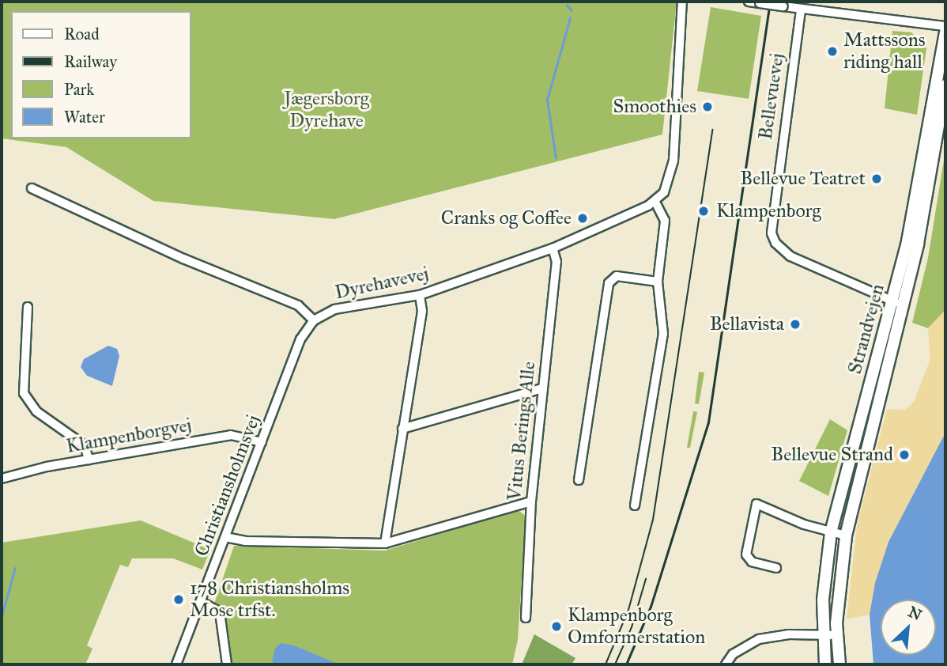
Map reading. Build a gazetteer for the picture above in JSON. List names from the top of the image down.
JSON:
{
  "streets": {
    "main road": ["Strandvejen"],
    "street": [
      "Bellevuevej",
      "Dyrehavevej",
      "Vitus Berings Alle",
      "Klampenborgvej",
      "Christiansholmsvej"
    ]
  },
  "crossings": [
    ["Bellevuevej", "Strandvejen"],
    ["Dyrehavevej", "Vitus Berings Alle"],
    ["Dyrehavevej", "Christiansholmsvej"],
    ["Klampenborgvej", "Christiansholmsvej"]
  ],
  "parks": ["Jægersborg Dyrehave"],
  "places": [
    "Mattssons riding hall",
    "Smoothies",
    "Bellevue Teatret",
    "Klampenborg",
    "Cranks og Coffee",
    "Bellavista",
    "Bellevue Strand",
    "178 Christiansholms Mose trfst.",
    "Klampenborg Omformerstation"
  ],
  "legend": [
    "Road",
    "Railway",
    "Park",
    "Water"
  ],
  "north": "top right"
}
